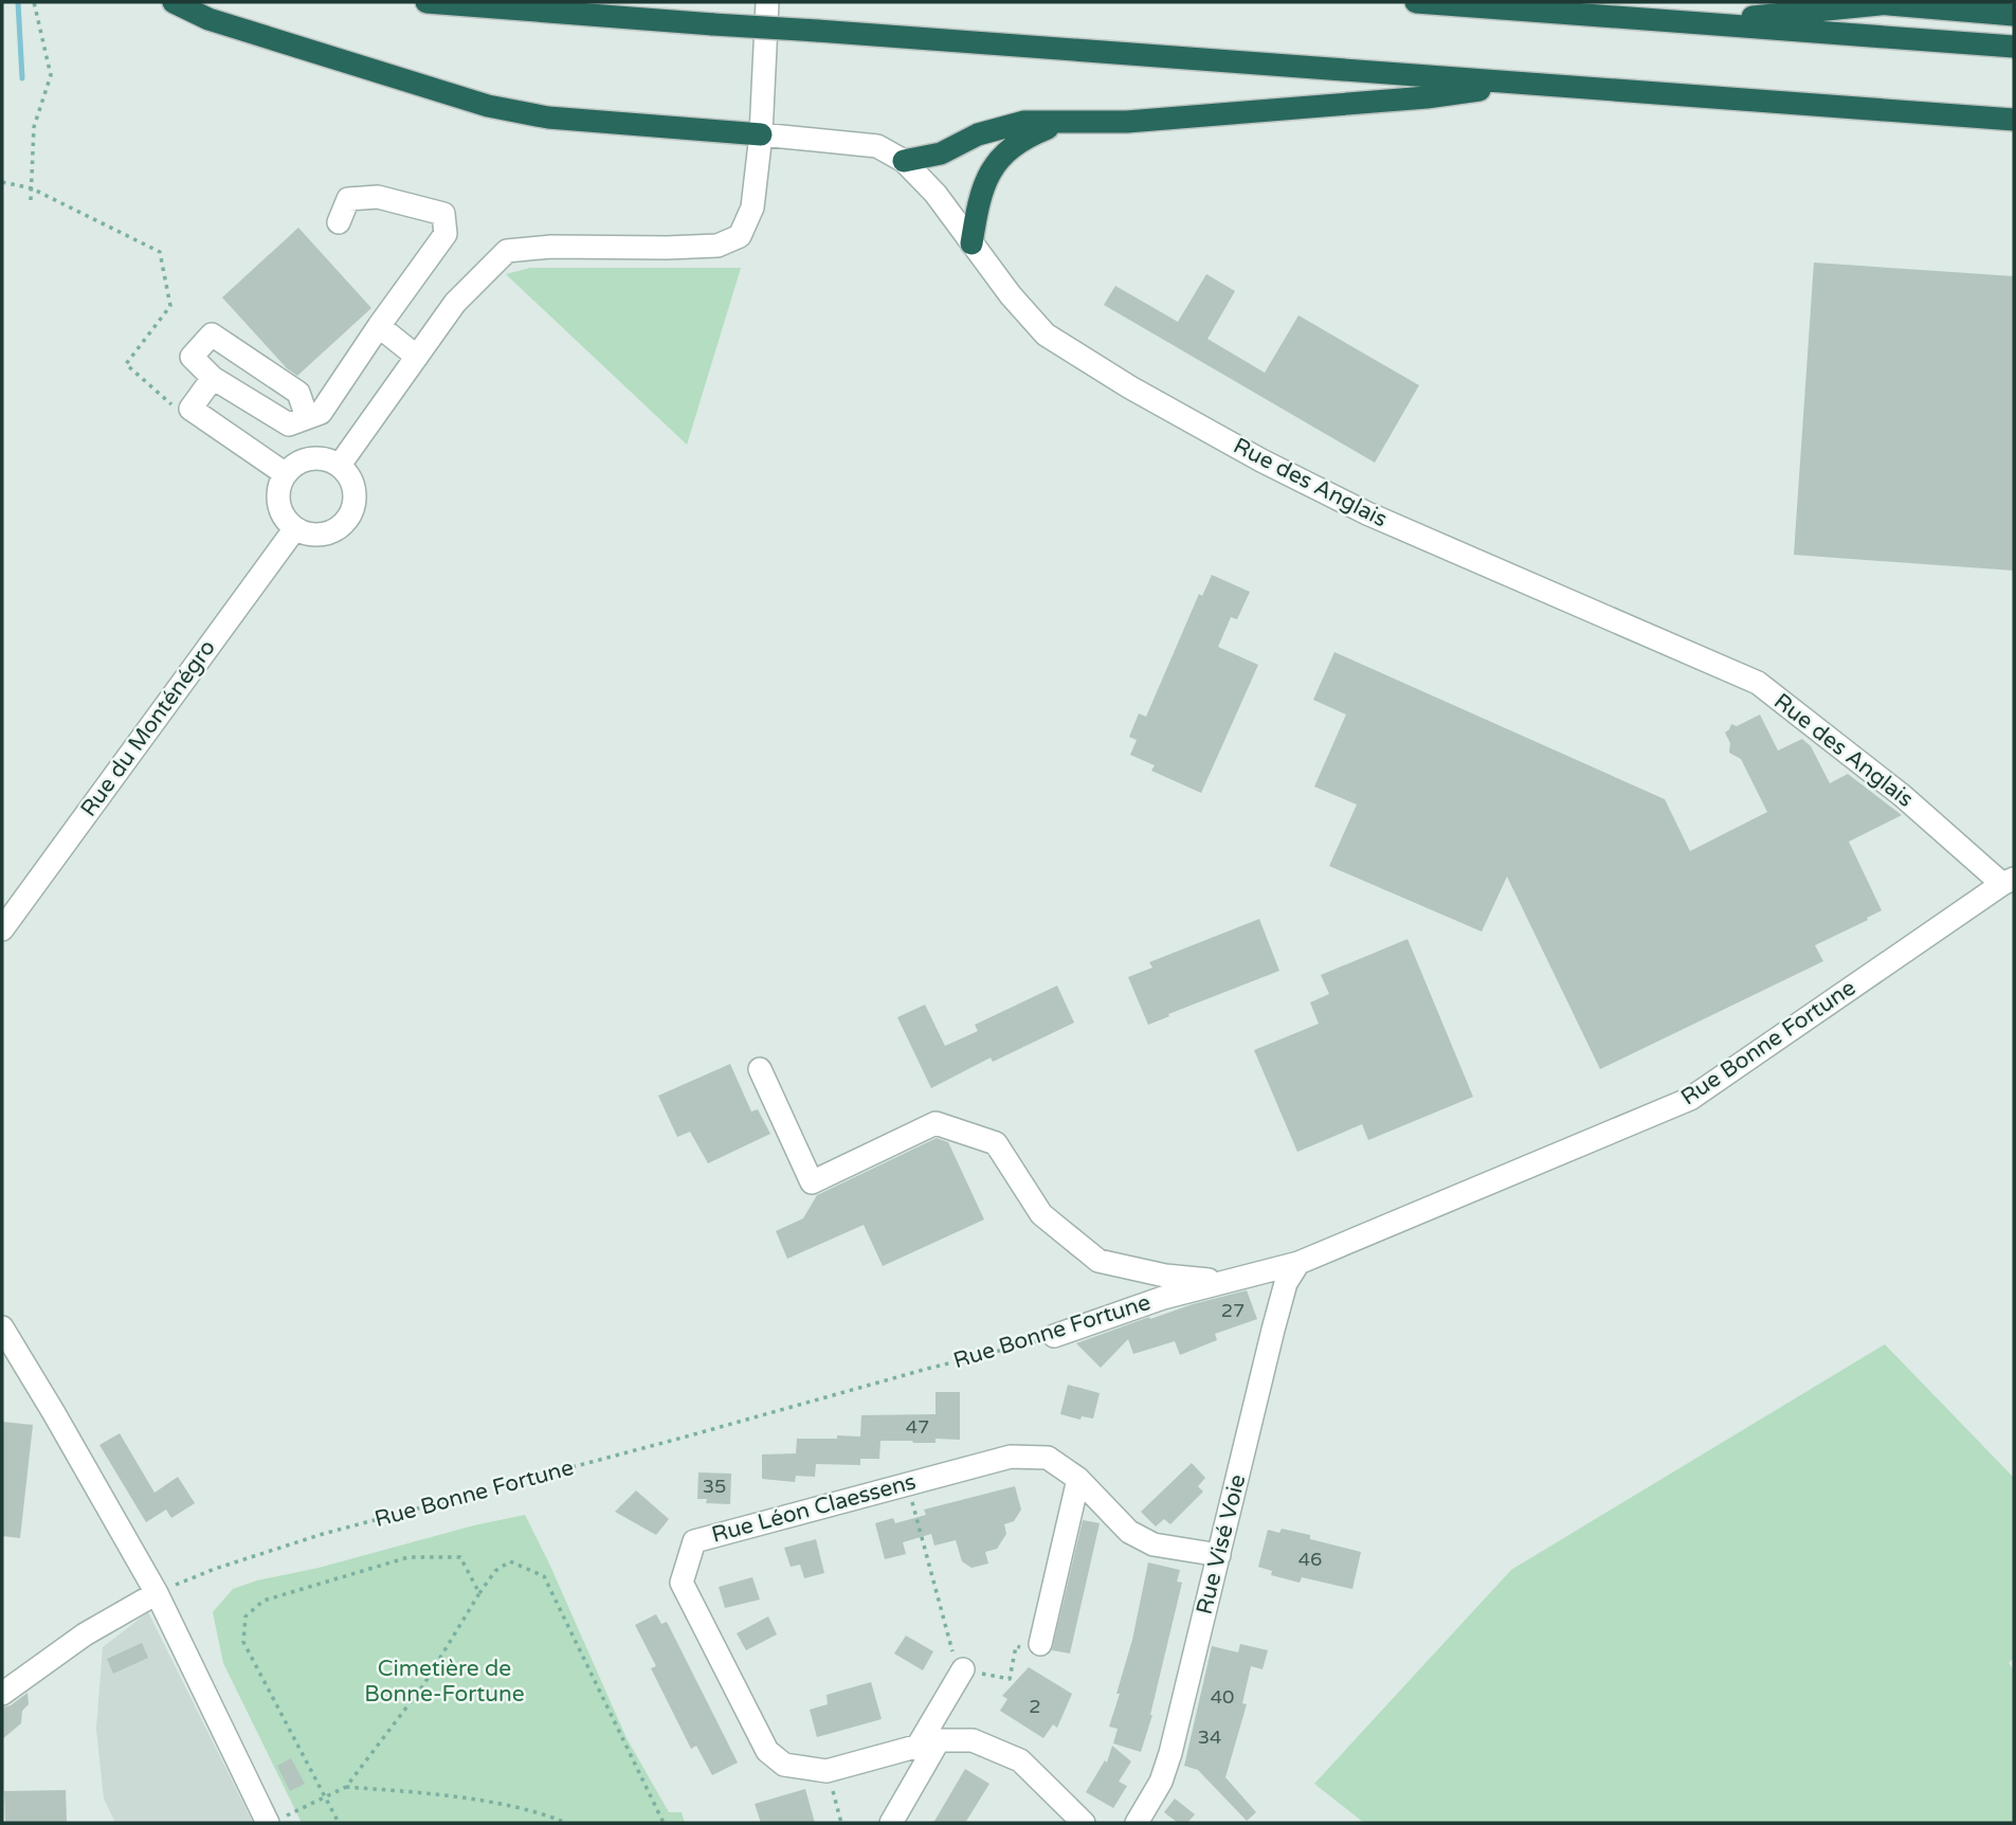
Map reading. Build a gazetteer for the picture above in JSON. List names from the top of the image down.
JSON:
{
  "streets": {
    "street": [
      "Rue des Anglais",
      "Rue du Monténégro",
      "Rue Bonne Fortune",
      "Rue Léon Claessens",
      "Rue Visé Voie"
    ]
  },
  "crossings": [
    ["Rue des Anglais", "Rue Bonne Fortune"],
    ["Rue Bonne Fortune", "Rue Visé Voie"],
    ["Rue Léon Claessens", "Rue Visé Voie"]
  ],
  "parks": ["Cimetière de Bonne-Fortune"],
  "house_numbers": [
    "27",
    "47",
    "35",
    "46",
    "40",
    "2",
    "34"
  ]
}
